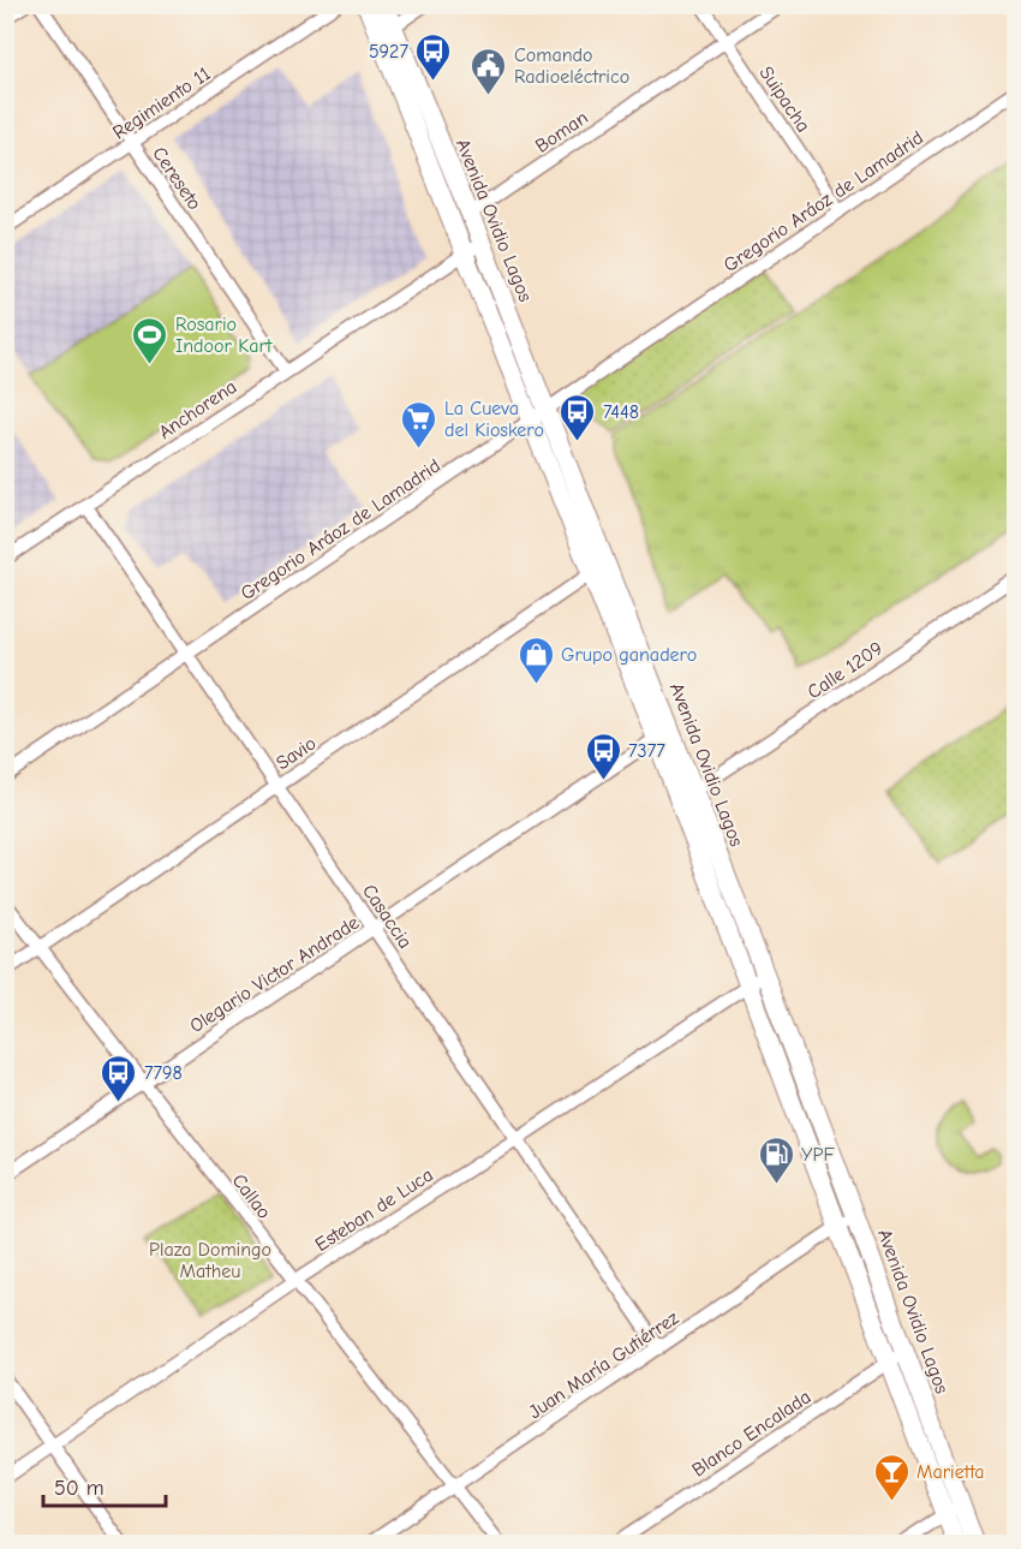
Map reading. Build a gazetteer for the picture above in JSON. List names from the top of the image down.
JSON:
{
  "streets": {
    "main road": ["Avenida Ovidio Lagos"],
    "street": [
      "Suipacha",
      "Regimiento 11",
      "Boman",
      "Cereseto",
      "Gregorio Aráoz de Lamadrid",
      "Anchorena",
      "Calle 1209",
      "Savio",
      "Casaccia",
      "Olegario Victor Andrade",
      "Callao",
      "Esteban de Luca",
      "Juan María Gutiérrez",
      "Blanco Encalada"
    ]
  },
  "crossings": [
    ["Suipacha", "Boman"],
    ["Suipacha", "Gregorio Aráoz de Lamadrid"],
    ["Regimiento 11", "Cereseto"],
    ["Boman", "Avenida Ovidio Lagos"],
    ["Cereseto", "Anchorena"],
    ["Gregorio Aráoz de Lamadrid", "Avenida Ovidio Lagos"],
    ["Gregorio Aráoz de Lamadrid", "Casaccia"],
    ["Avenida Ovidio Lagos", "Anchorena"],
    ["Avenida Ovidio Lagos", "Calle 1209"],
    ["Avenida Ovidio Lagos", "Savio"],
    ["Avenida Ovidio Lagos", "Olegario Victor Andrade"],
    ["Avenida Ovidio Lagos", "Esteban de Luca"],
    ["Avenida Ovidio Lagos", "Juan María Gutiérrez"],
    ["Avenida Ovidio Lagos", "Blanco Encalada"],
    ["Anchorena", "Casaccia"],
    ["Savio", "Casaccia"],
    ["Savio", "Callao"],
    ["Casaccia", "Olegario Victor Andrade"],
    ["Casaccia", "Esteban de Luca"],
    ["Casaccia", "Juan María Gutiérrez"],
    ["Olegario Victor Andrade", "Callao"],
    ["Callao", "Esteban de Luca"],
    ["Callao", "Juan María Gutiérrez"]
  ],
  "parks": ["Plaza Domingo Matheu"],
  "places": {
    "bus stop": [
      "5927",
      "7448",
      "7377",
      "7798"
    ],
    "public building": ["Comando Radioeléctrico"],
    "sports": ["Rosario Indoor Kart"],
    "supermarket": ["La Cueva del Kioskero"],
    "shop": ["Grupo ganadero"],
    "fuel station": ["YPF"],
    "bar": ["Marietta"]
  },
  "scale_bar": "50 m"
}
